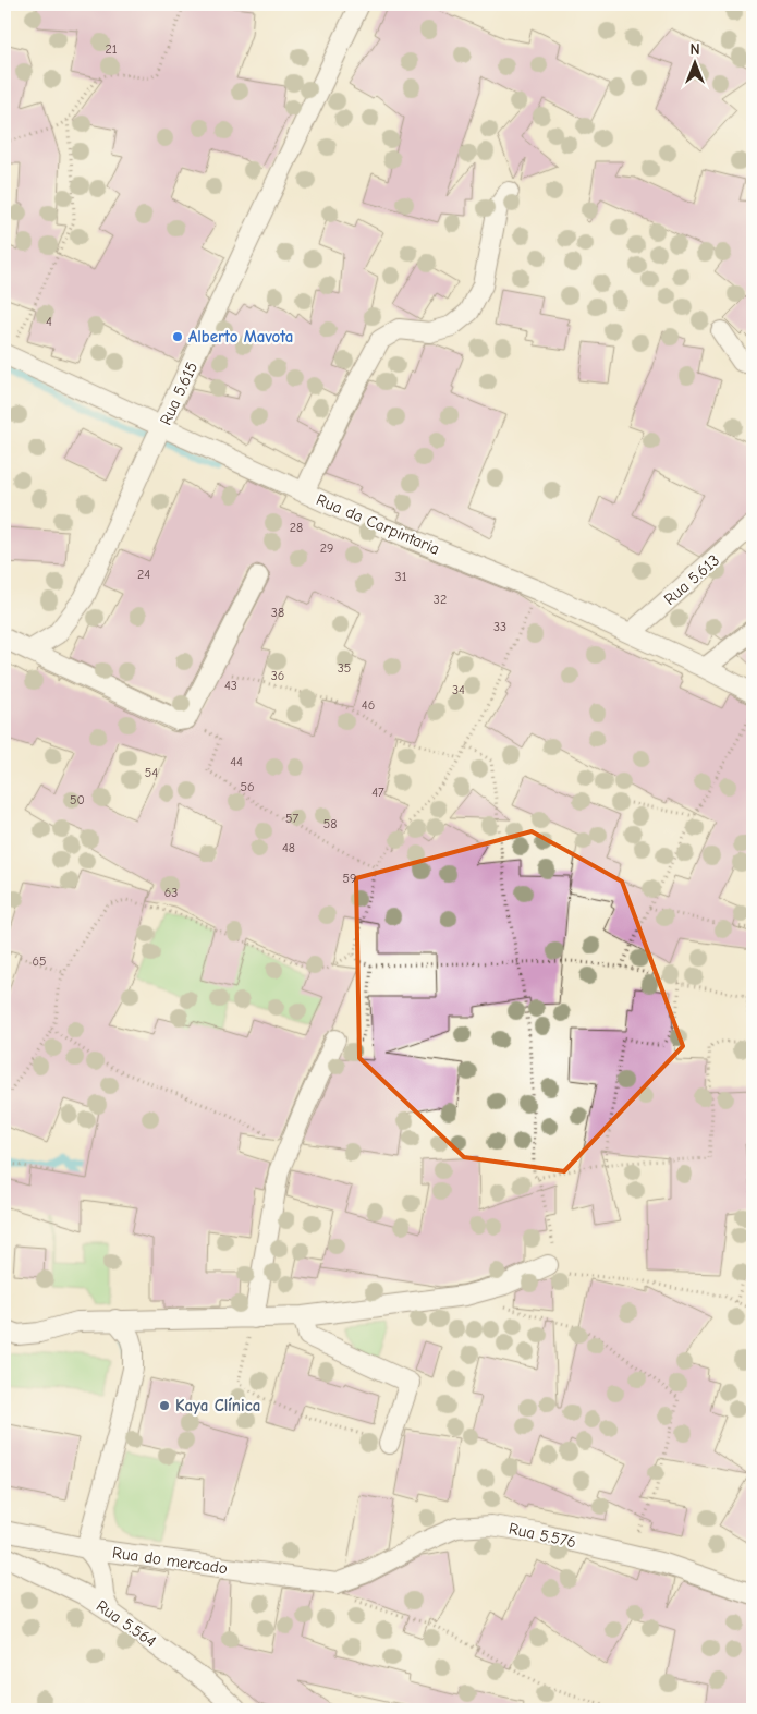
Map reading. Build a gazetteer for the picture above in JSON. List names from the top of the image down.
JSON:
{
  "streets": {
    "street": [
      "Rua 5.615",
      "Rua da Carpintaria",
      "Rua 5.613",
      "Rua 5.576",
      "Rua do mercado",
      "Rua 5.564"
    ]
  },
  "crossings": [
    ["Rua 5.615", "Rua da Carpintaria"],
    ["Rua da Carpintaria", "Rua 5.613"],
    ["Rua 5.576", "Rua do mercado"]
  ],
  "places": ["Alberto Mavota", "Kaya Clínica"],
  "house_numbers": [
    "21",
    "4",
    "28",
    "29",
    "24",
    "31",
    "32",
    "38",
    "33",
    "35",
    "36",
    "43",
    "34",
    "46",
    "44",
    "54",
    "56",
    "47",
    "50",
    "57",
    "58",
    "48",
    "59",
    "63",
    "65"
  ],
  "north": "top"
}
